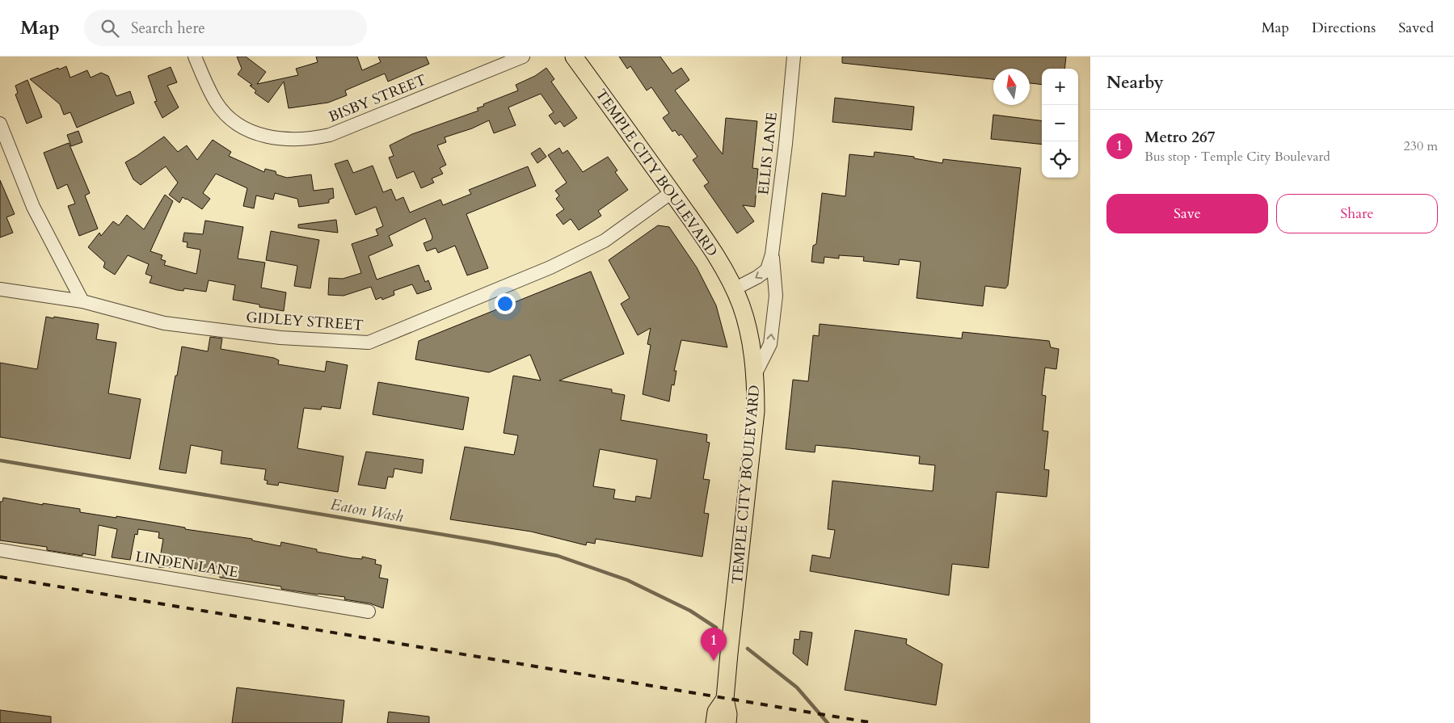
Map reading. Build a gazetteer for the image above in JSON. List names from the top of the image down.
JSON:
{
  "streets": {
    "main road": ["TEMPLE CITY BOULEVARD"],
    "street": [
      "BISBY STREET",
      "ELLIS LANE",
      "GIDLEY STREET",
      "LINDEN LANE"
    ]
  },
  "crossings": [
    ["ELLIS LANE", "TEMPLE CITY BOULEVARD"],
    ["TEMPLE CITY BOULEVARD", "GIDLEY STREET"]
  ],
  "water": ["Eaton Wash"],
  "north": "top",
  "page": {
    "header": "Map",
    "search": "Search here",
    "nav": ["Map", "Directions", "Saved"],
    "heading": "Nearby",
    "map_buttons": ["+", "−"],
    "list": [
      {
        "mark": "1",
        "name": "Metro 267",
        "note": "Bus stop · Temple City Boulevard",
        "value": "230 m"
      }
    ],
    "buttons": ["Save", "Share"],
    "pins": "1"
  }
}
